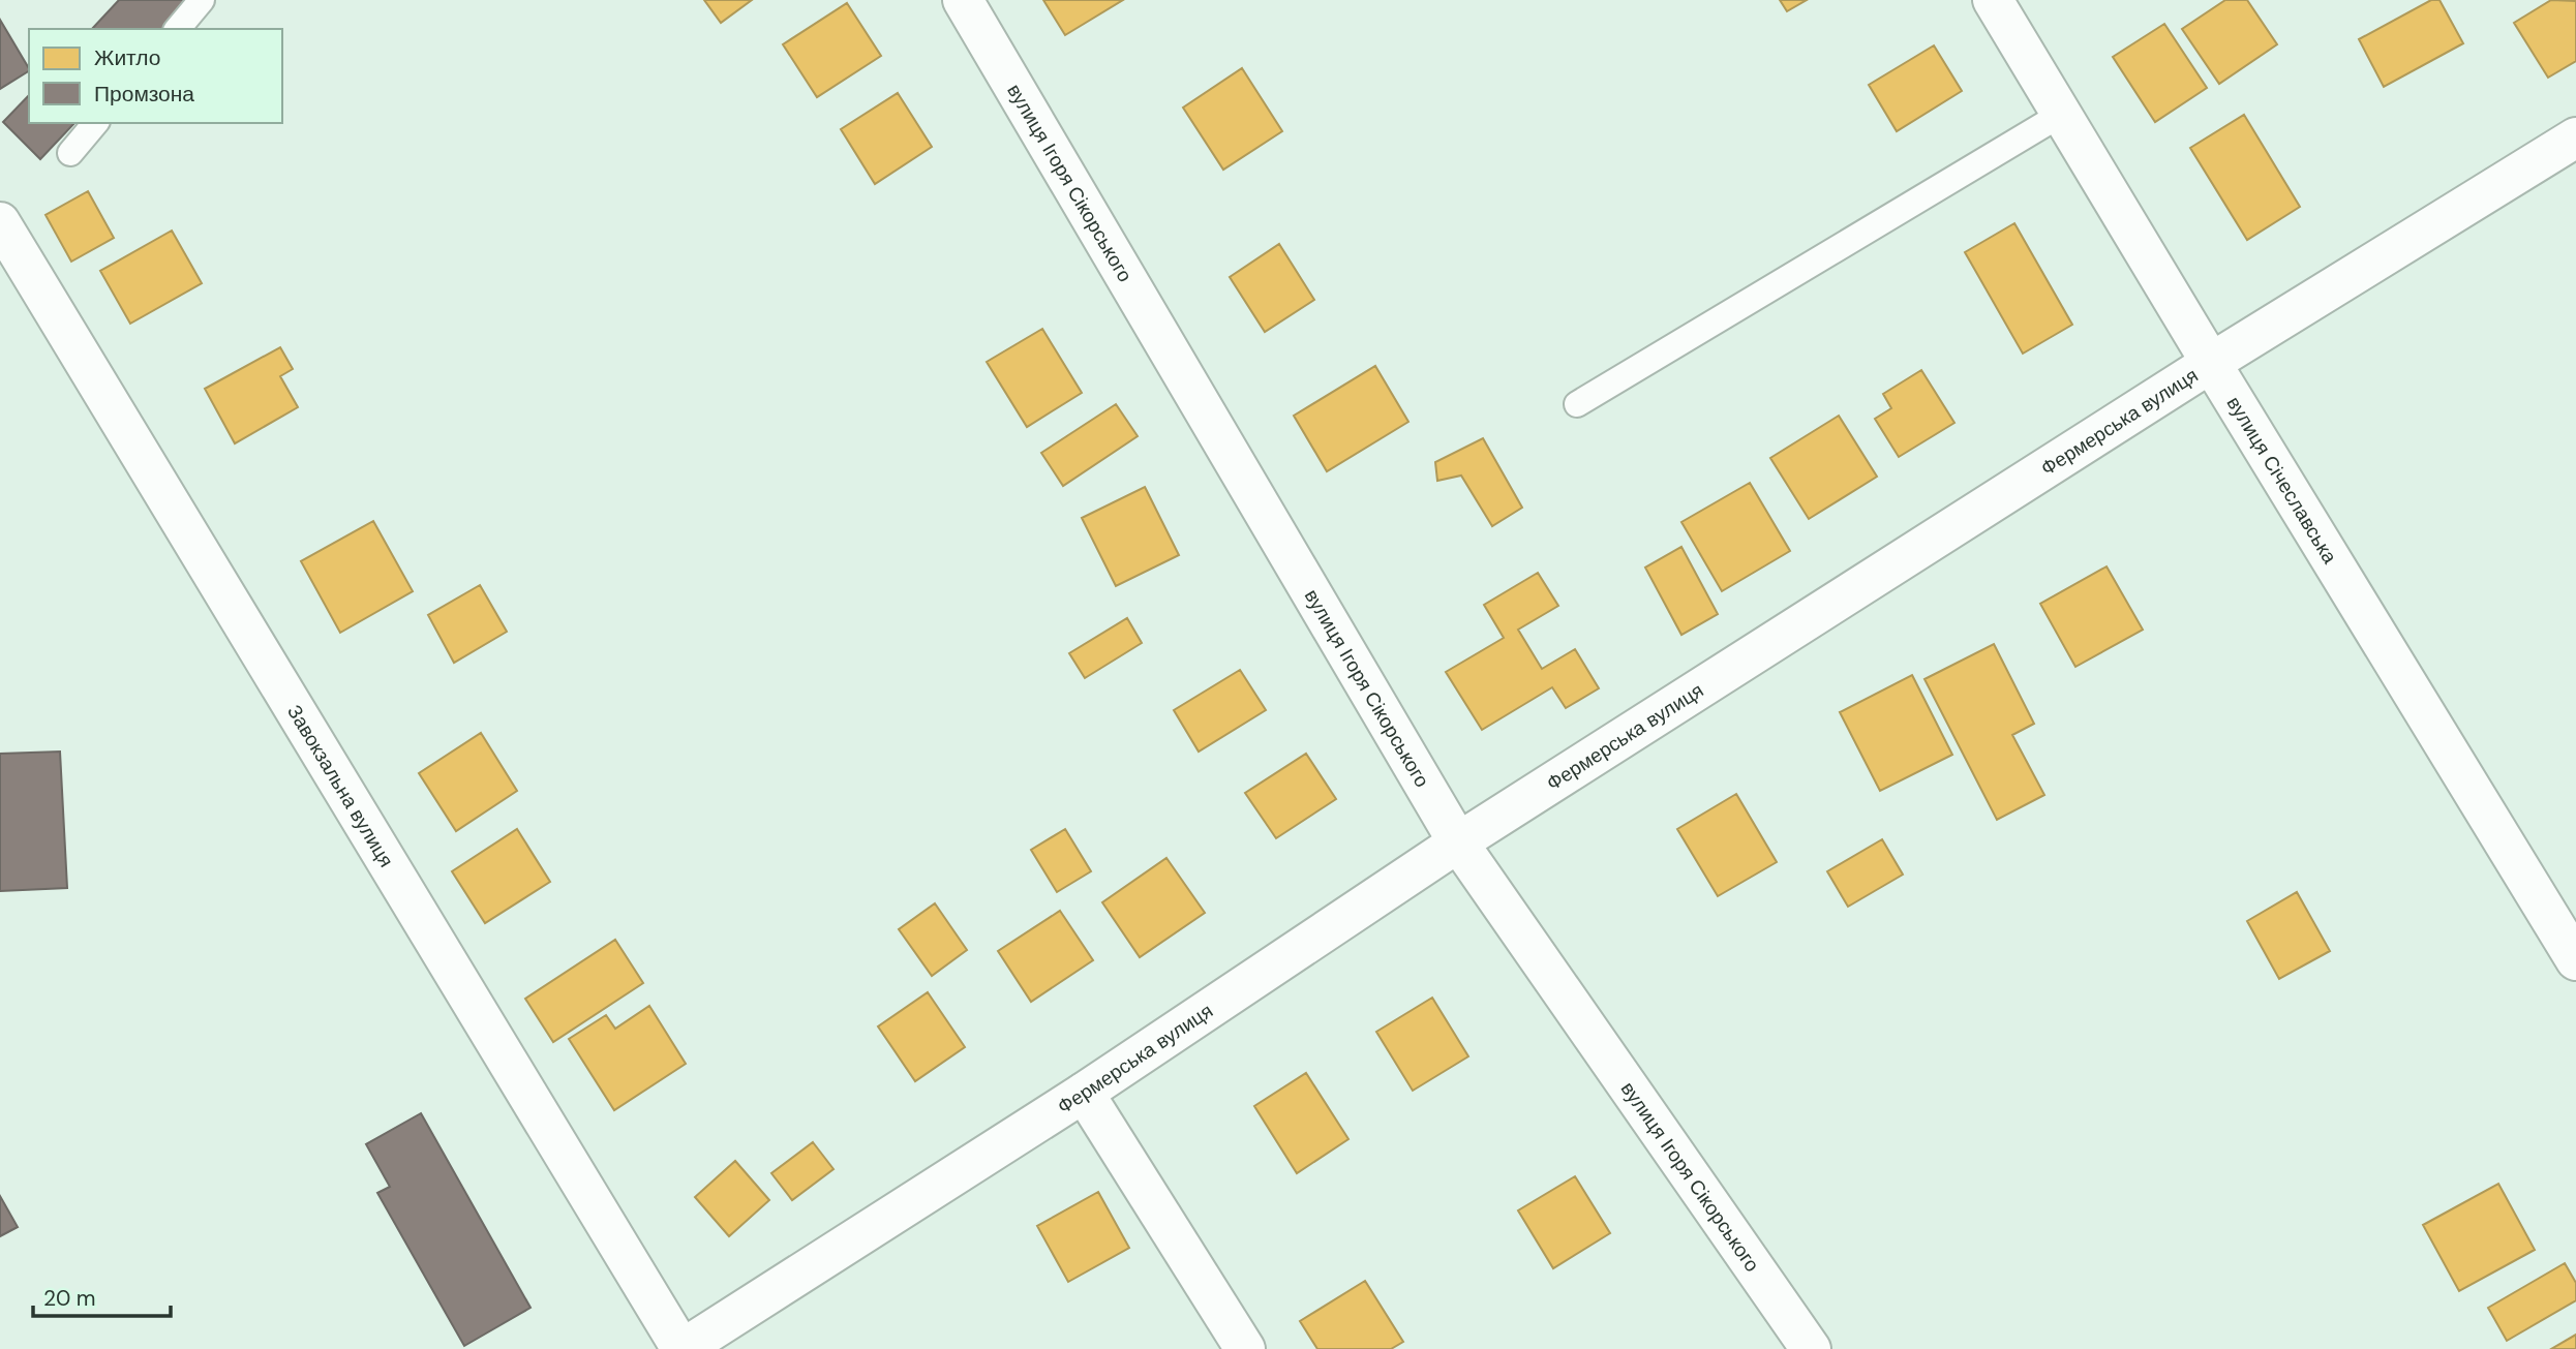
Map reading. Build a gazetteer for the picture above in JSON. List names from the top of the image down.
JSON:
{
  "streets": {
    "street": [
      "вулиця Ігоря Сікорського",
      "Фермерська вулиця",
      "вулиця Січеславська",
      "Завокзальна вулиця"
    ]
  },
  "crossings": [
    ["вулиця Ігоря Сікорського", "Фермерська вулиця"],
    ["Фермерська вулиця", "вулиця Січеславська"],
    ["Фермерська вулиця", "Завокзальна вулиця"]
  ],
  "legend": ["Житло", "Промзона"],
  "scale_bar": "20 m"
}
